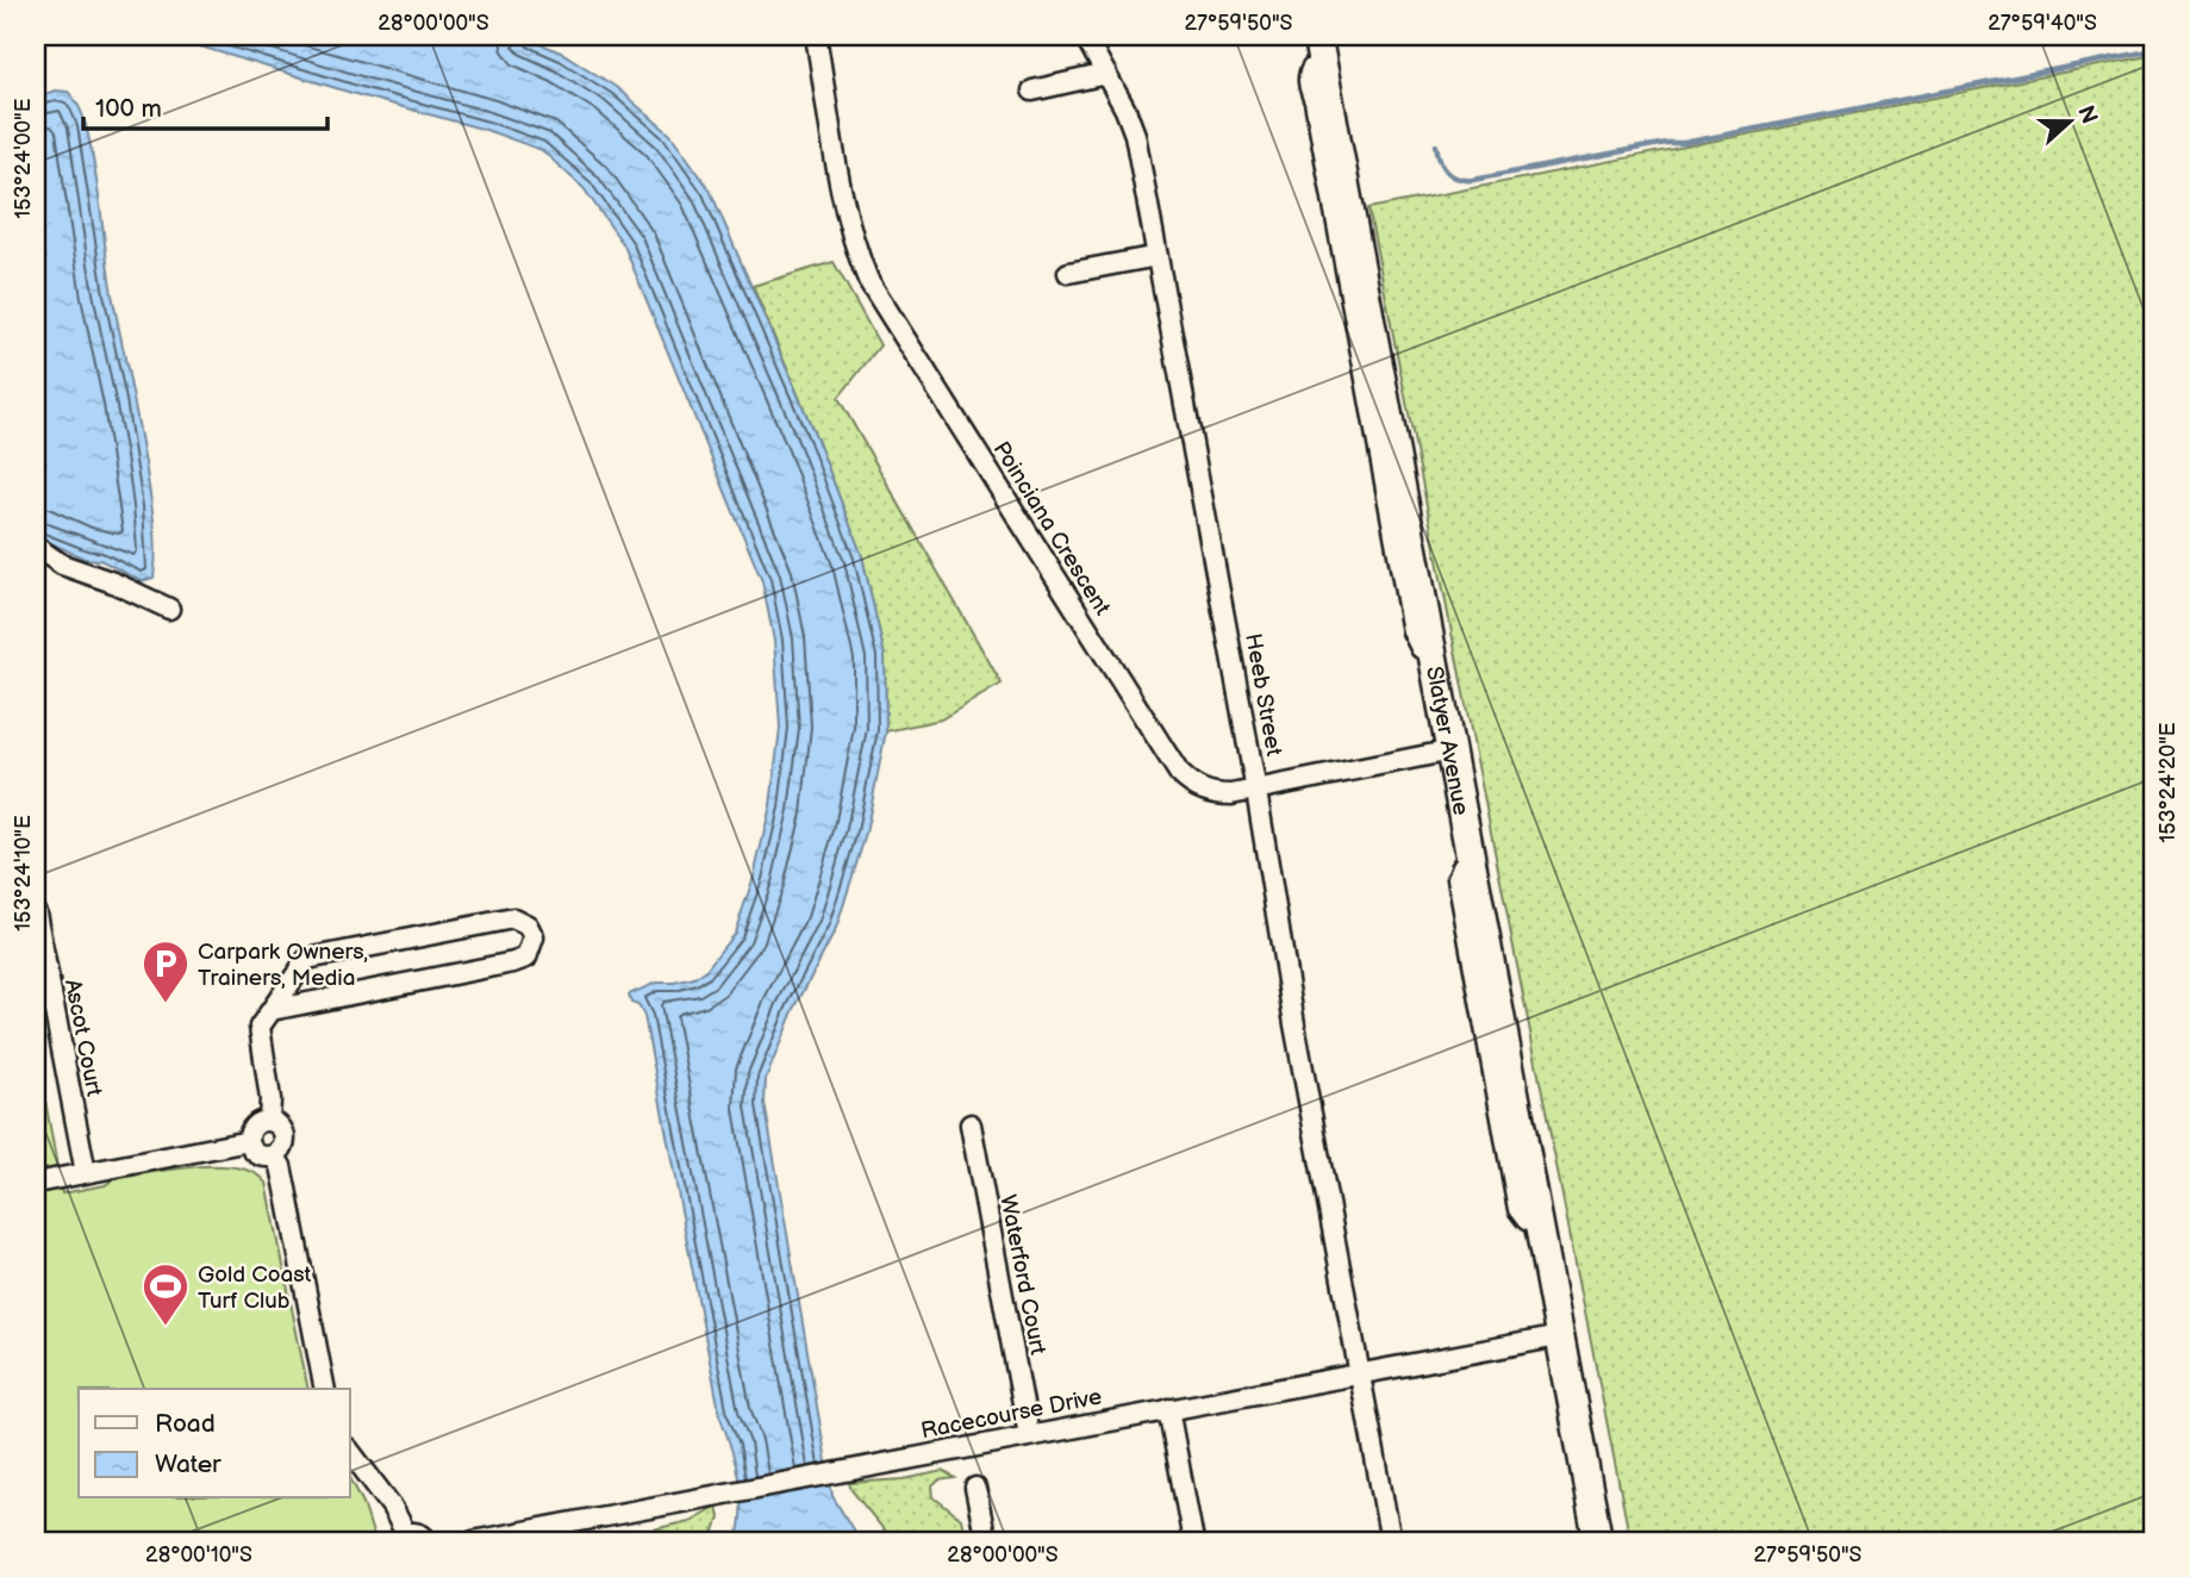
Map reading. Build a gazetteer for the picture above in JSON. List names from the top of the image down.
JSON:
{
  "streets": {
    "main road": ["Slatyer Avenue"],
    "street": [
      "Poinciana Crescent",
      "Heeb Street",
      "Ascot Court",
      "Waterford Court",
      "Racecourse Drive"
    ]
  },
  "crossings": [
    ["Poinciana Crescent", "Heeb Street"],
    ["Poinciana Crescent", "Slatyer Avenue"],
    ["Heeb Street", "Racecourse Drive"],
    ["Slatyer Avenue", "Racecourse Drive"],
    ["Waterford Court", "Racecourse Drive"]
  ],
  "places": {
    "parking": ["Carpark Owners, Trainers, Media"],
    "sports": ["Gold Coast Turf Club"]
  },
  "legend": ["Road", "Water"],
  "scale_bar": "100 m",
  "north": "right",
  "coordinates": [
    "28°00'00\"S",
    "27°59'50\"S",
    "27°59'40\"S",
    "153°24'00\"E",
    "153°24'20\"E",
    "153°24'10\"E",
    "28°00'10\"S"
  ]
}
